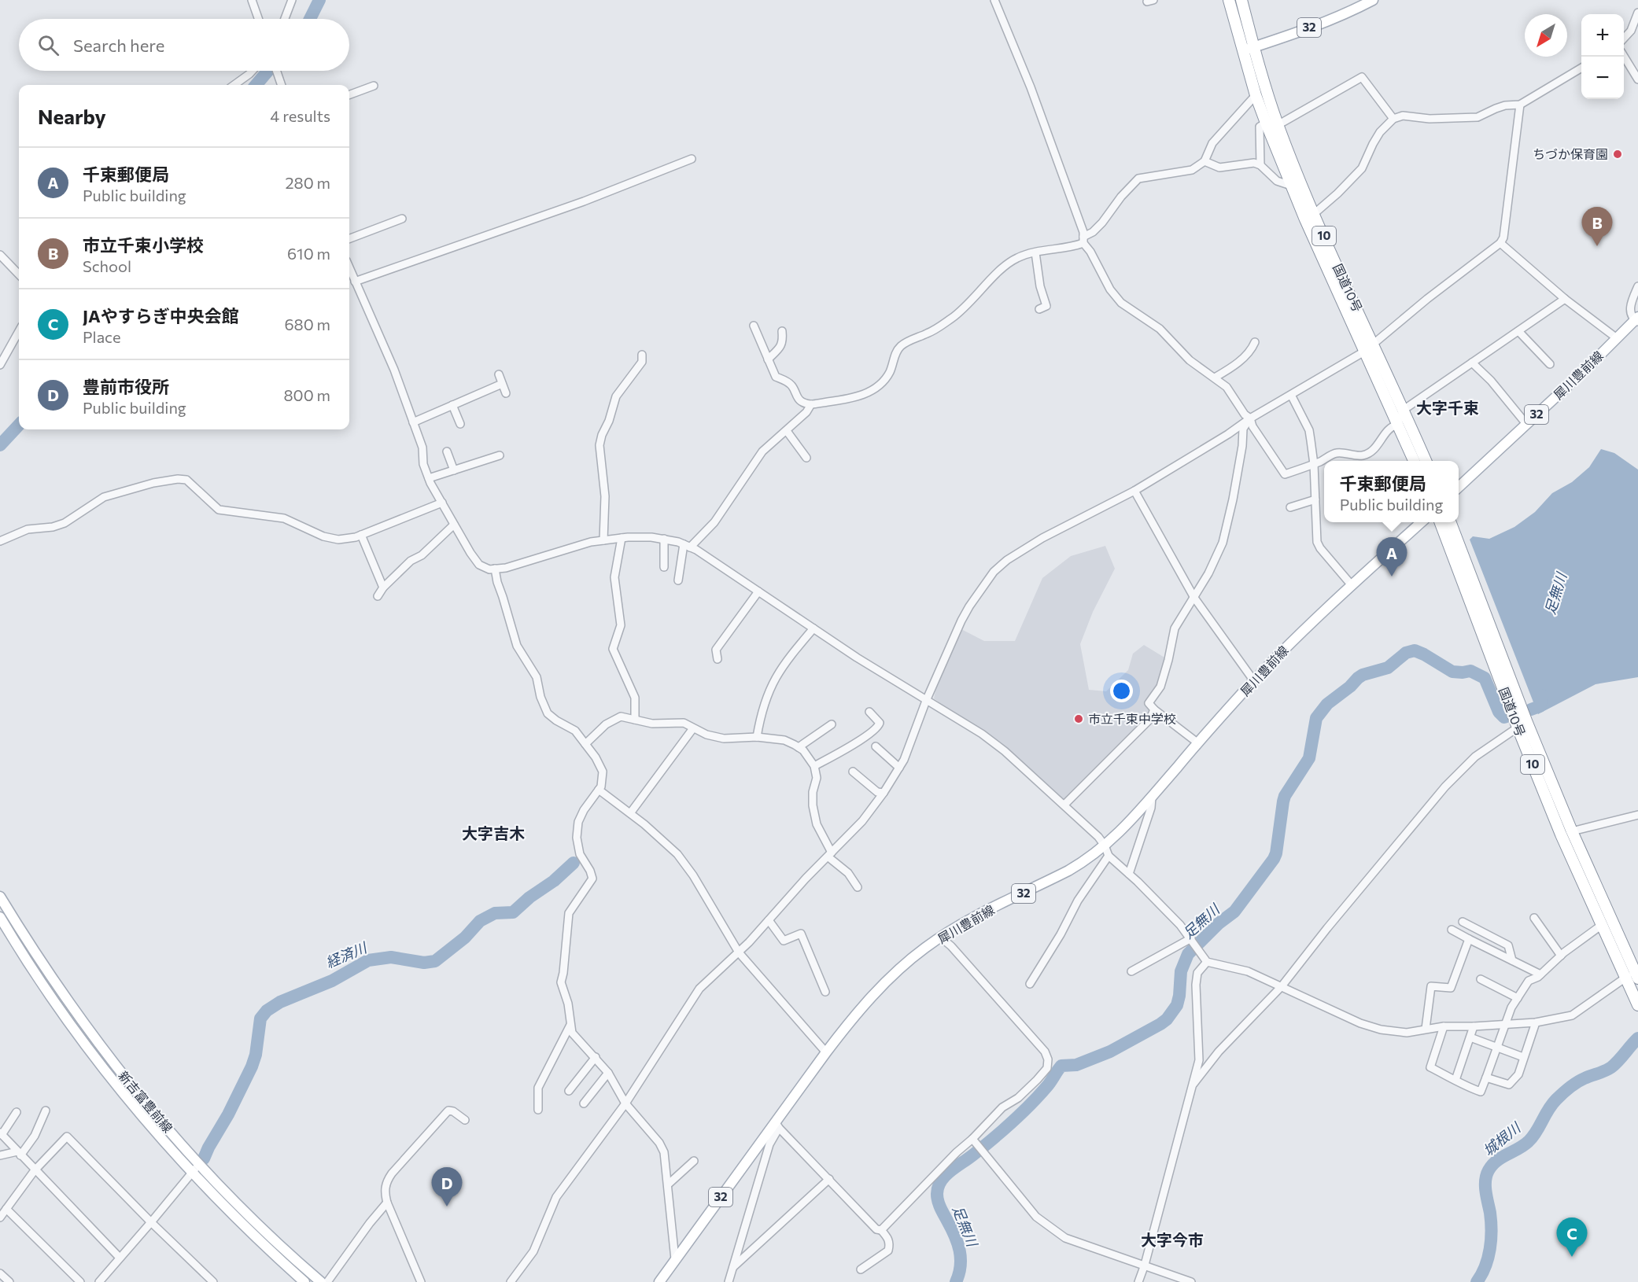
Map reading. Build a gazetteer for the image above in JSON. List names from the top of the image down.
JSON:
{
  "streets": {
    "highway": ["10", "国道10号"],
    "main road": ["32", "犀川豊前線", "新吉富豊前線"]
  },
  "crossings": [
    ["32", "国道10号"]
  ],
  "districts": ["大字千束", "大字吉木", "大字今市"],
  "water": ["足無川", "経済川", "城根川"],
  "places": ["ちづか保育園", "市立千束中学校"],
  "north": "bottom left",
  "page": {
    "map_buttons": ["+", "−"],
    "search": "Search here",
    "heading": ["Nearby", "4 results"],
    "list": [
      {
        "mark": "A",
        "name": "千束郵便局",
        "note": "Public building",
        "value": "280 m"
      },
      {
        "mark": "B",
        "name": "市立千束小学校",
        "note": "School",
        "value": "610 m"
      },
      {
        "mark": "C",
        "name": "JAやすらぎ中央会館",
        "note": "Place",
        "value": "680 m"
      },
      {
        "mark": "D",
        "name": "豊前市役所",
        "note": "Public building",
        "value": "800 m"
      }
    ],
    "pins": [
      "B",
      "A",
      "D",
      "C"
    ],
    "popup": ["千束郵便局", "Public building"]
  }
}
